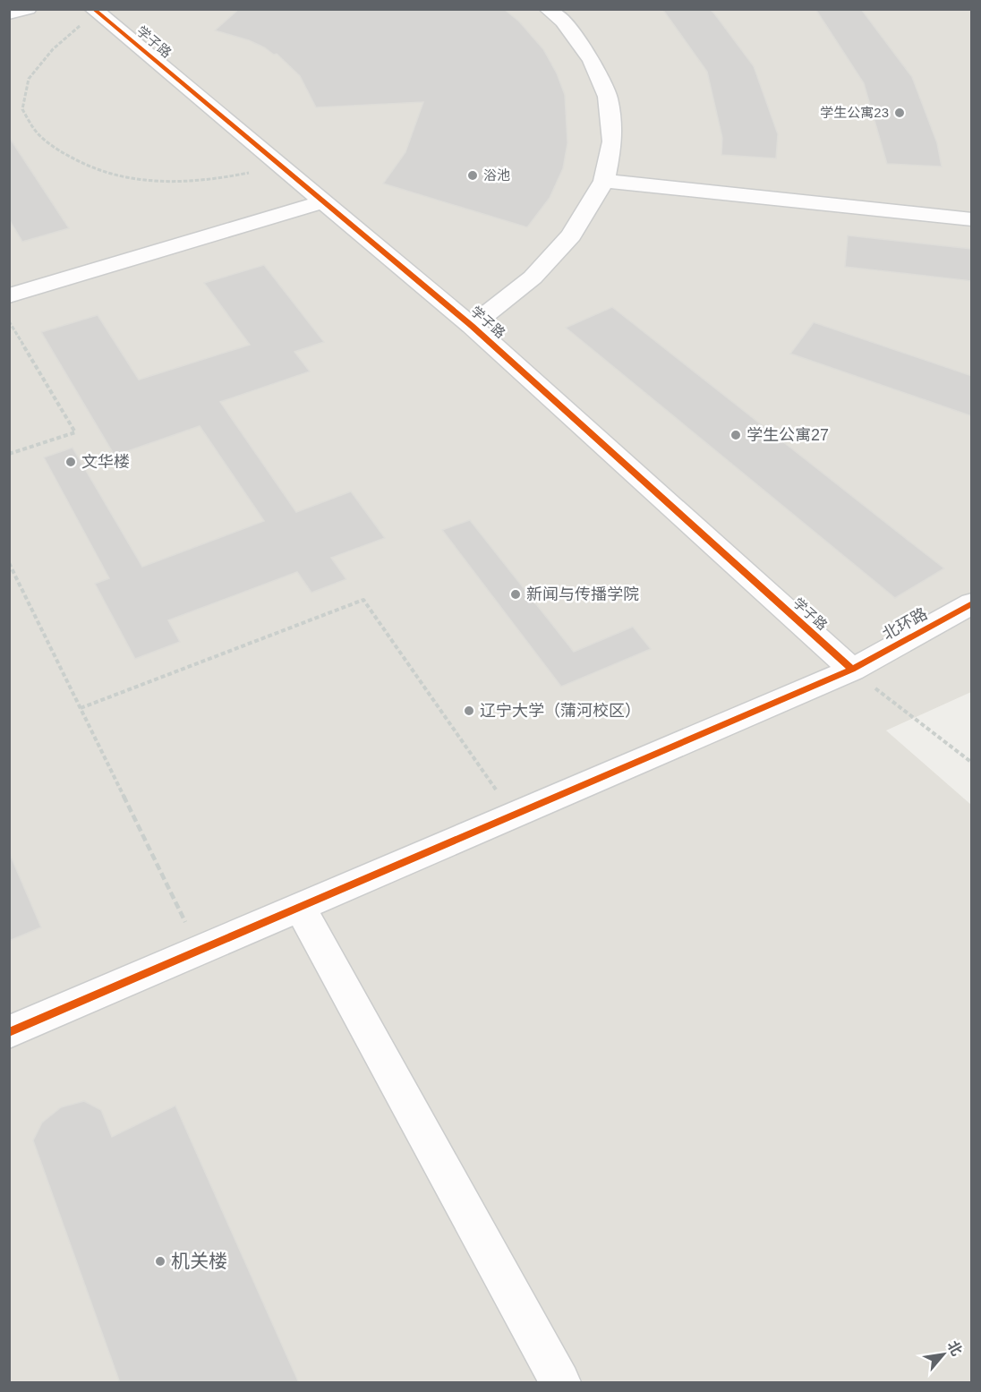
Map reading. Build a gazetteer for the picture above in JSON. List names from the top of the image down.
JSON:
{
  "streets": {
    "street": ["学子路", "北环路"]
  },
  "crossings": [
    ["学子路", "北环路"]
  ],
  "places": [
    "学生公寓23",
    "浴池",
    "学生公寓27",
    "文华楼",
    "新闻与传播学院",
    "辽宁大学（蒲河校区）",
    "机关楼"
  ],
  "north": "top right"
}
